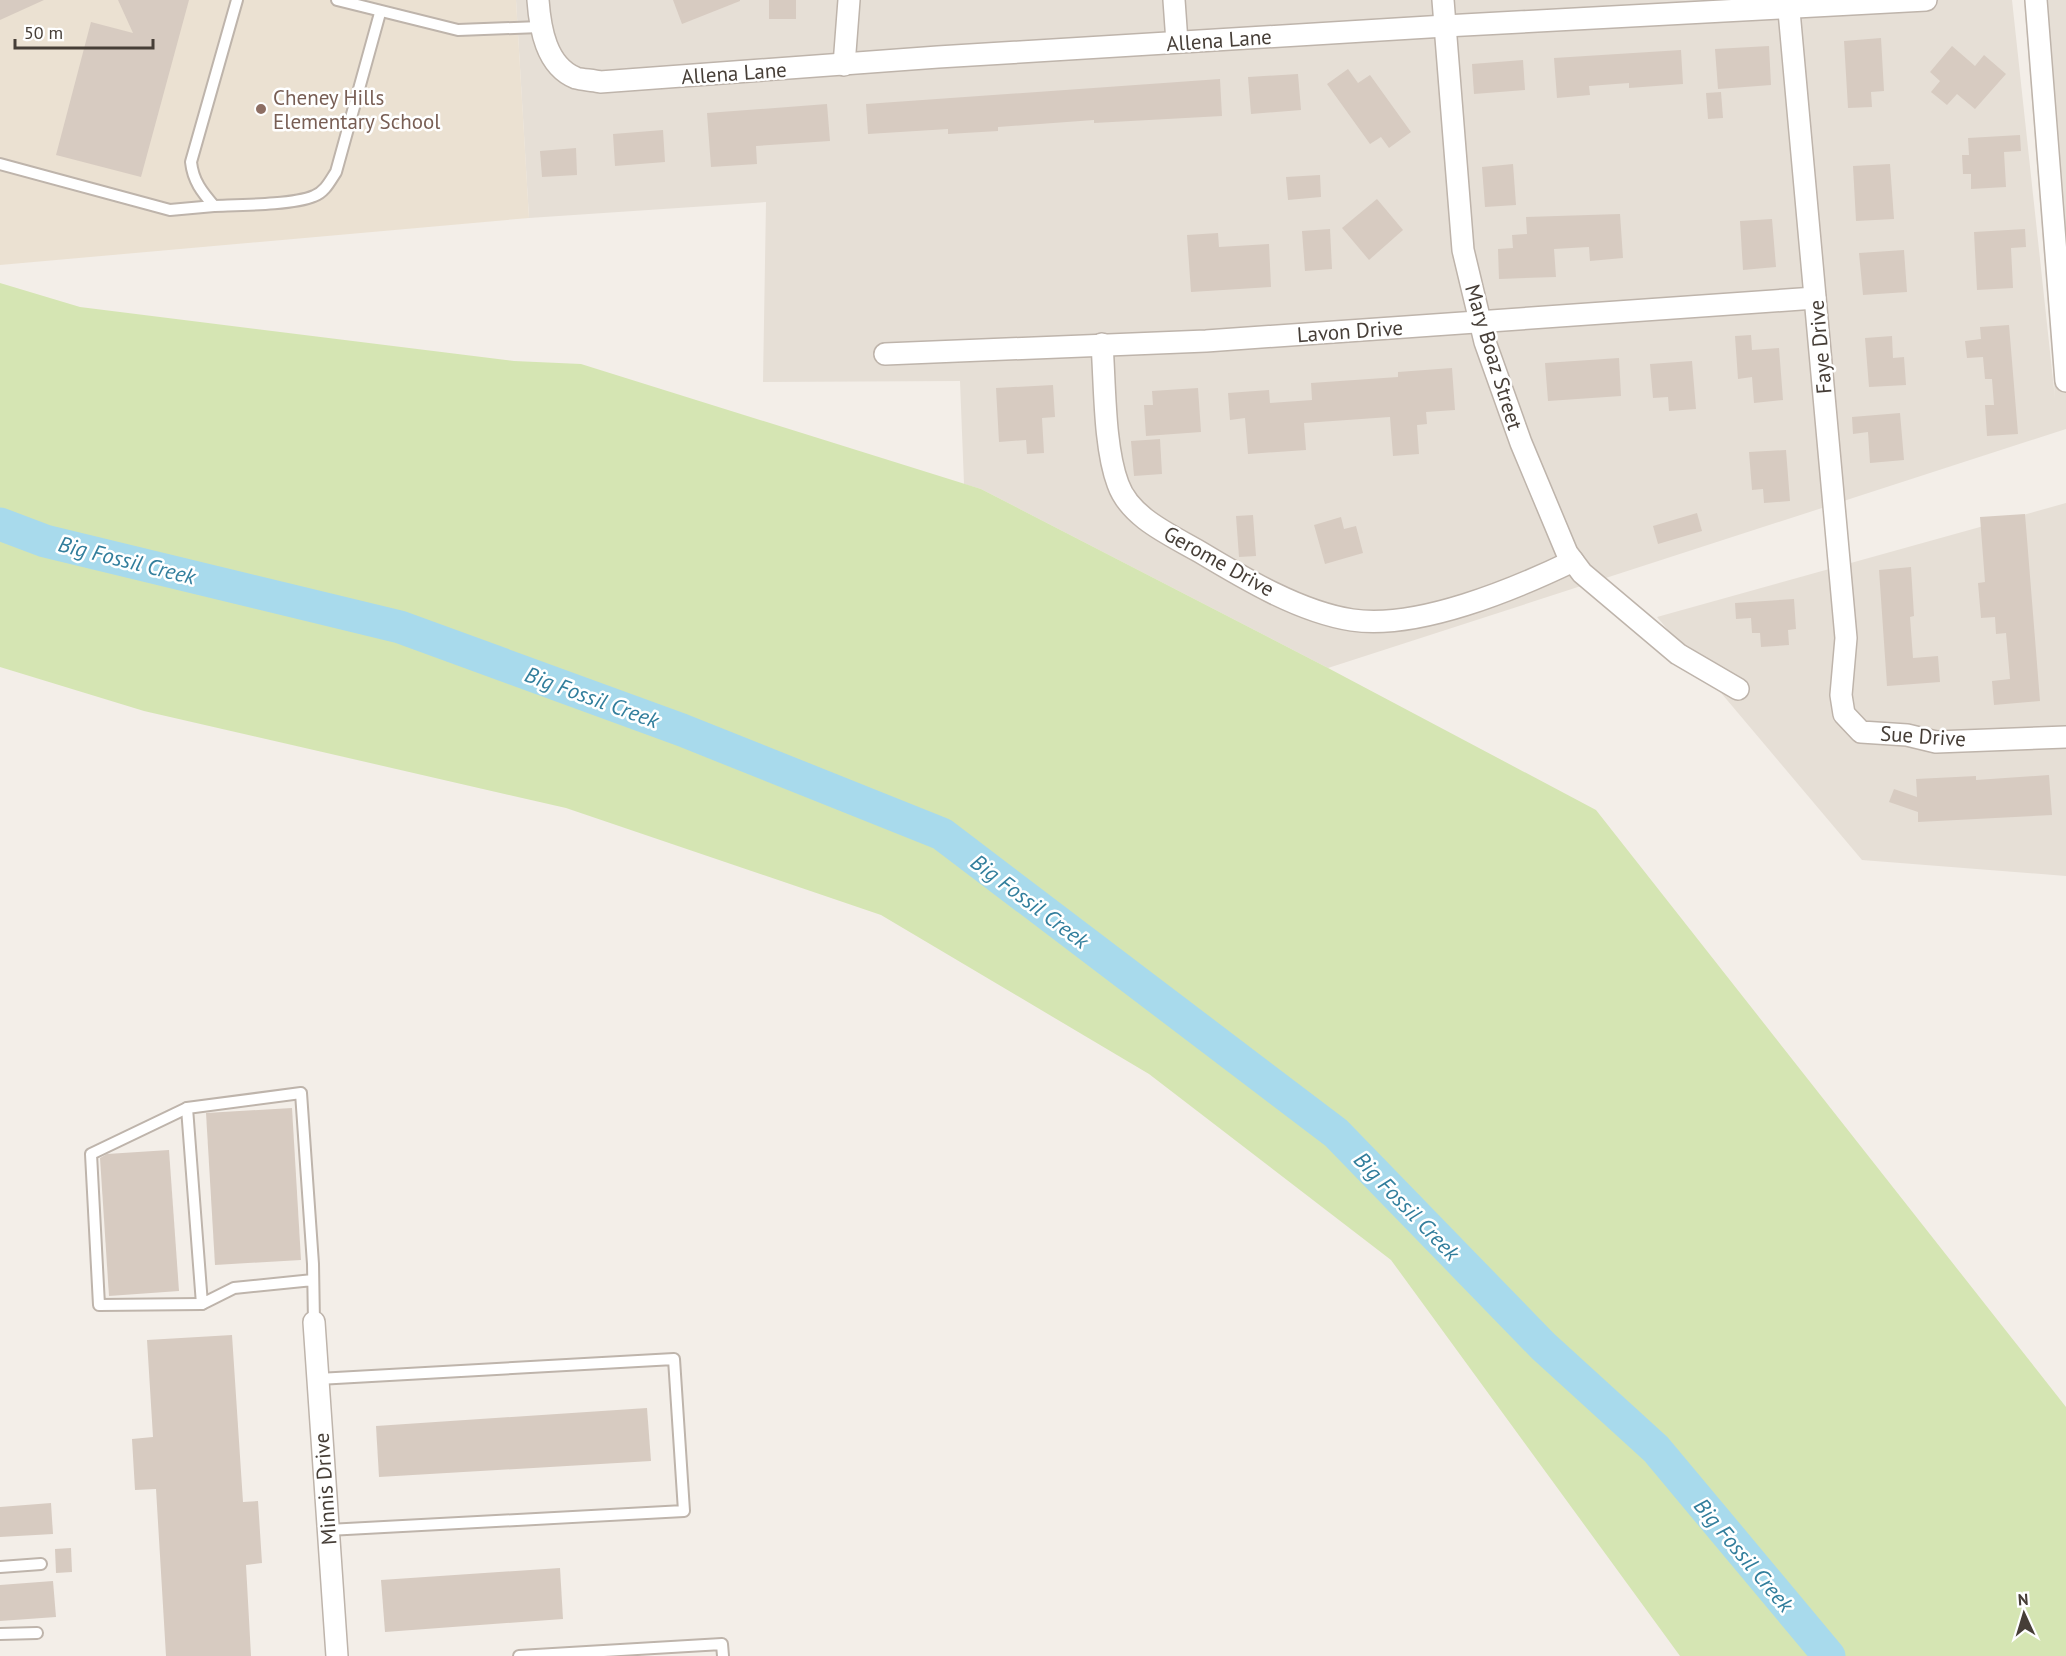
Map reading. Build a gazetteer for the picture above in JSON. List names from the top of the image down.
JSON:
{
  "streets": {
    "street": [
      "Allena Lane",
      "Lavon Drive",
      "Faye Drive",
      "Mary Boaz Street",
      "Gerome Drive",
      "Sue Drive",
      "Minnis Drive"
    ]
  },
  "crossings": [
    ["Allena Lane", "Faye Drive"],
    ["Allena Lane", "Mary Boaz Street"],
    ["Lavon Drive", "Faye Drive"],
    ["Lavon Drive", "Mary Boaz Street"],
    ["Lavon Drive", "Gerome Drive"],
    ["Faye Drive", "Sue Drive"],
    ["Mary Boaz Street", "Gerome Drive"]
  ],
  "water": ["Big Fossil Creek"],
  "places": ["Cheney Hills Elementary School"],
  "scale_bar": "50 m",
  "north": "top"
}
